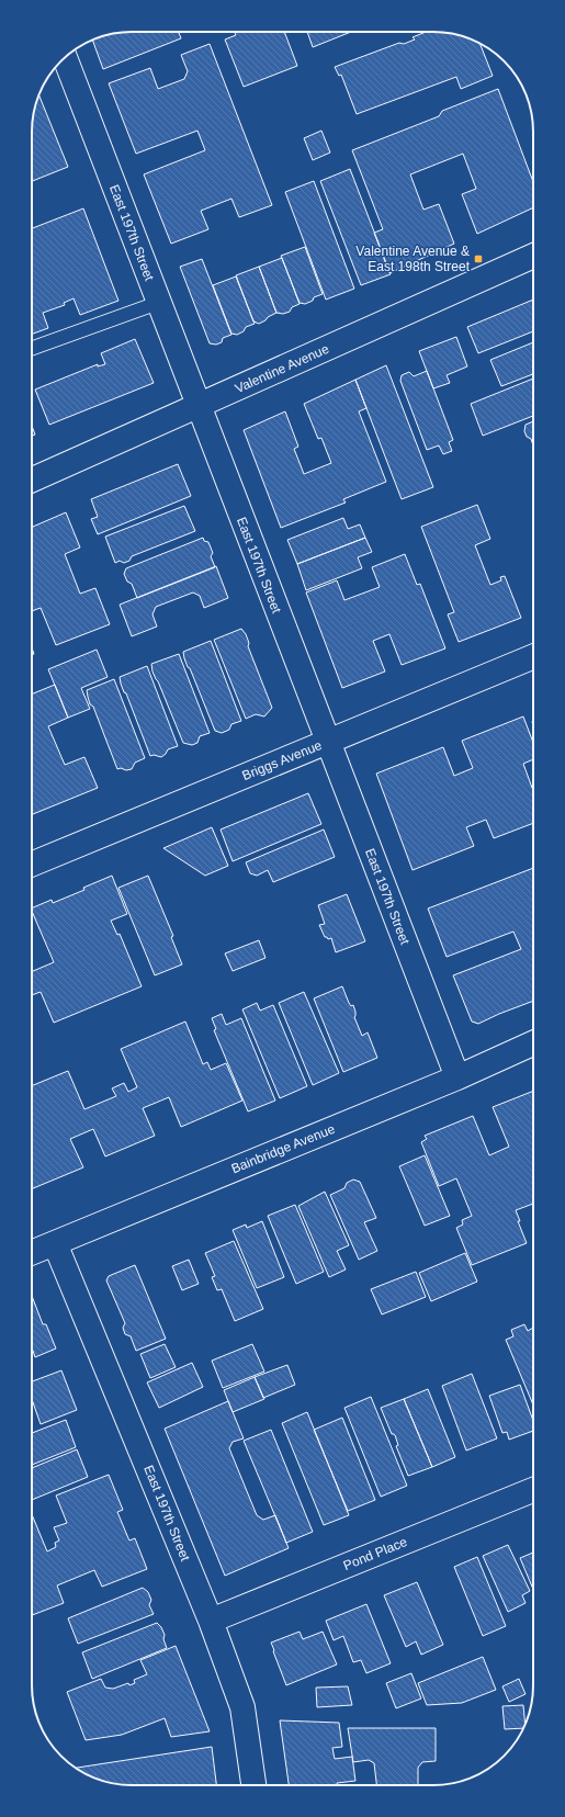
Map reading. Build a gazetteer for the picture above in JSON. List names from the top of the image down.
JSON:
{
  "streets": {
    "street": [
      "East 197th Street",
      "Valentine Avenue",
      "Briggs Avenue",
      "Bainbridge Avenue",
      "Pond Place"
    ]
  },
  "crossings": [
    ["East 197th Street", "Valentine Avenue"],
    ["East 197th Street", "Briggs Avenue"],
    ["East 197th Street", "Bainbridge Avenue"],
    ["East 197th Street", "Pond Place"]
  ],
  "places": {
    "transit": ["Valentine Avenue & East 198th Street"]
  }
}
